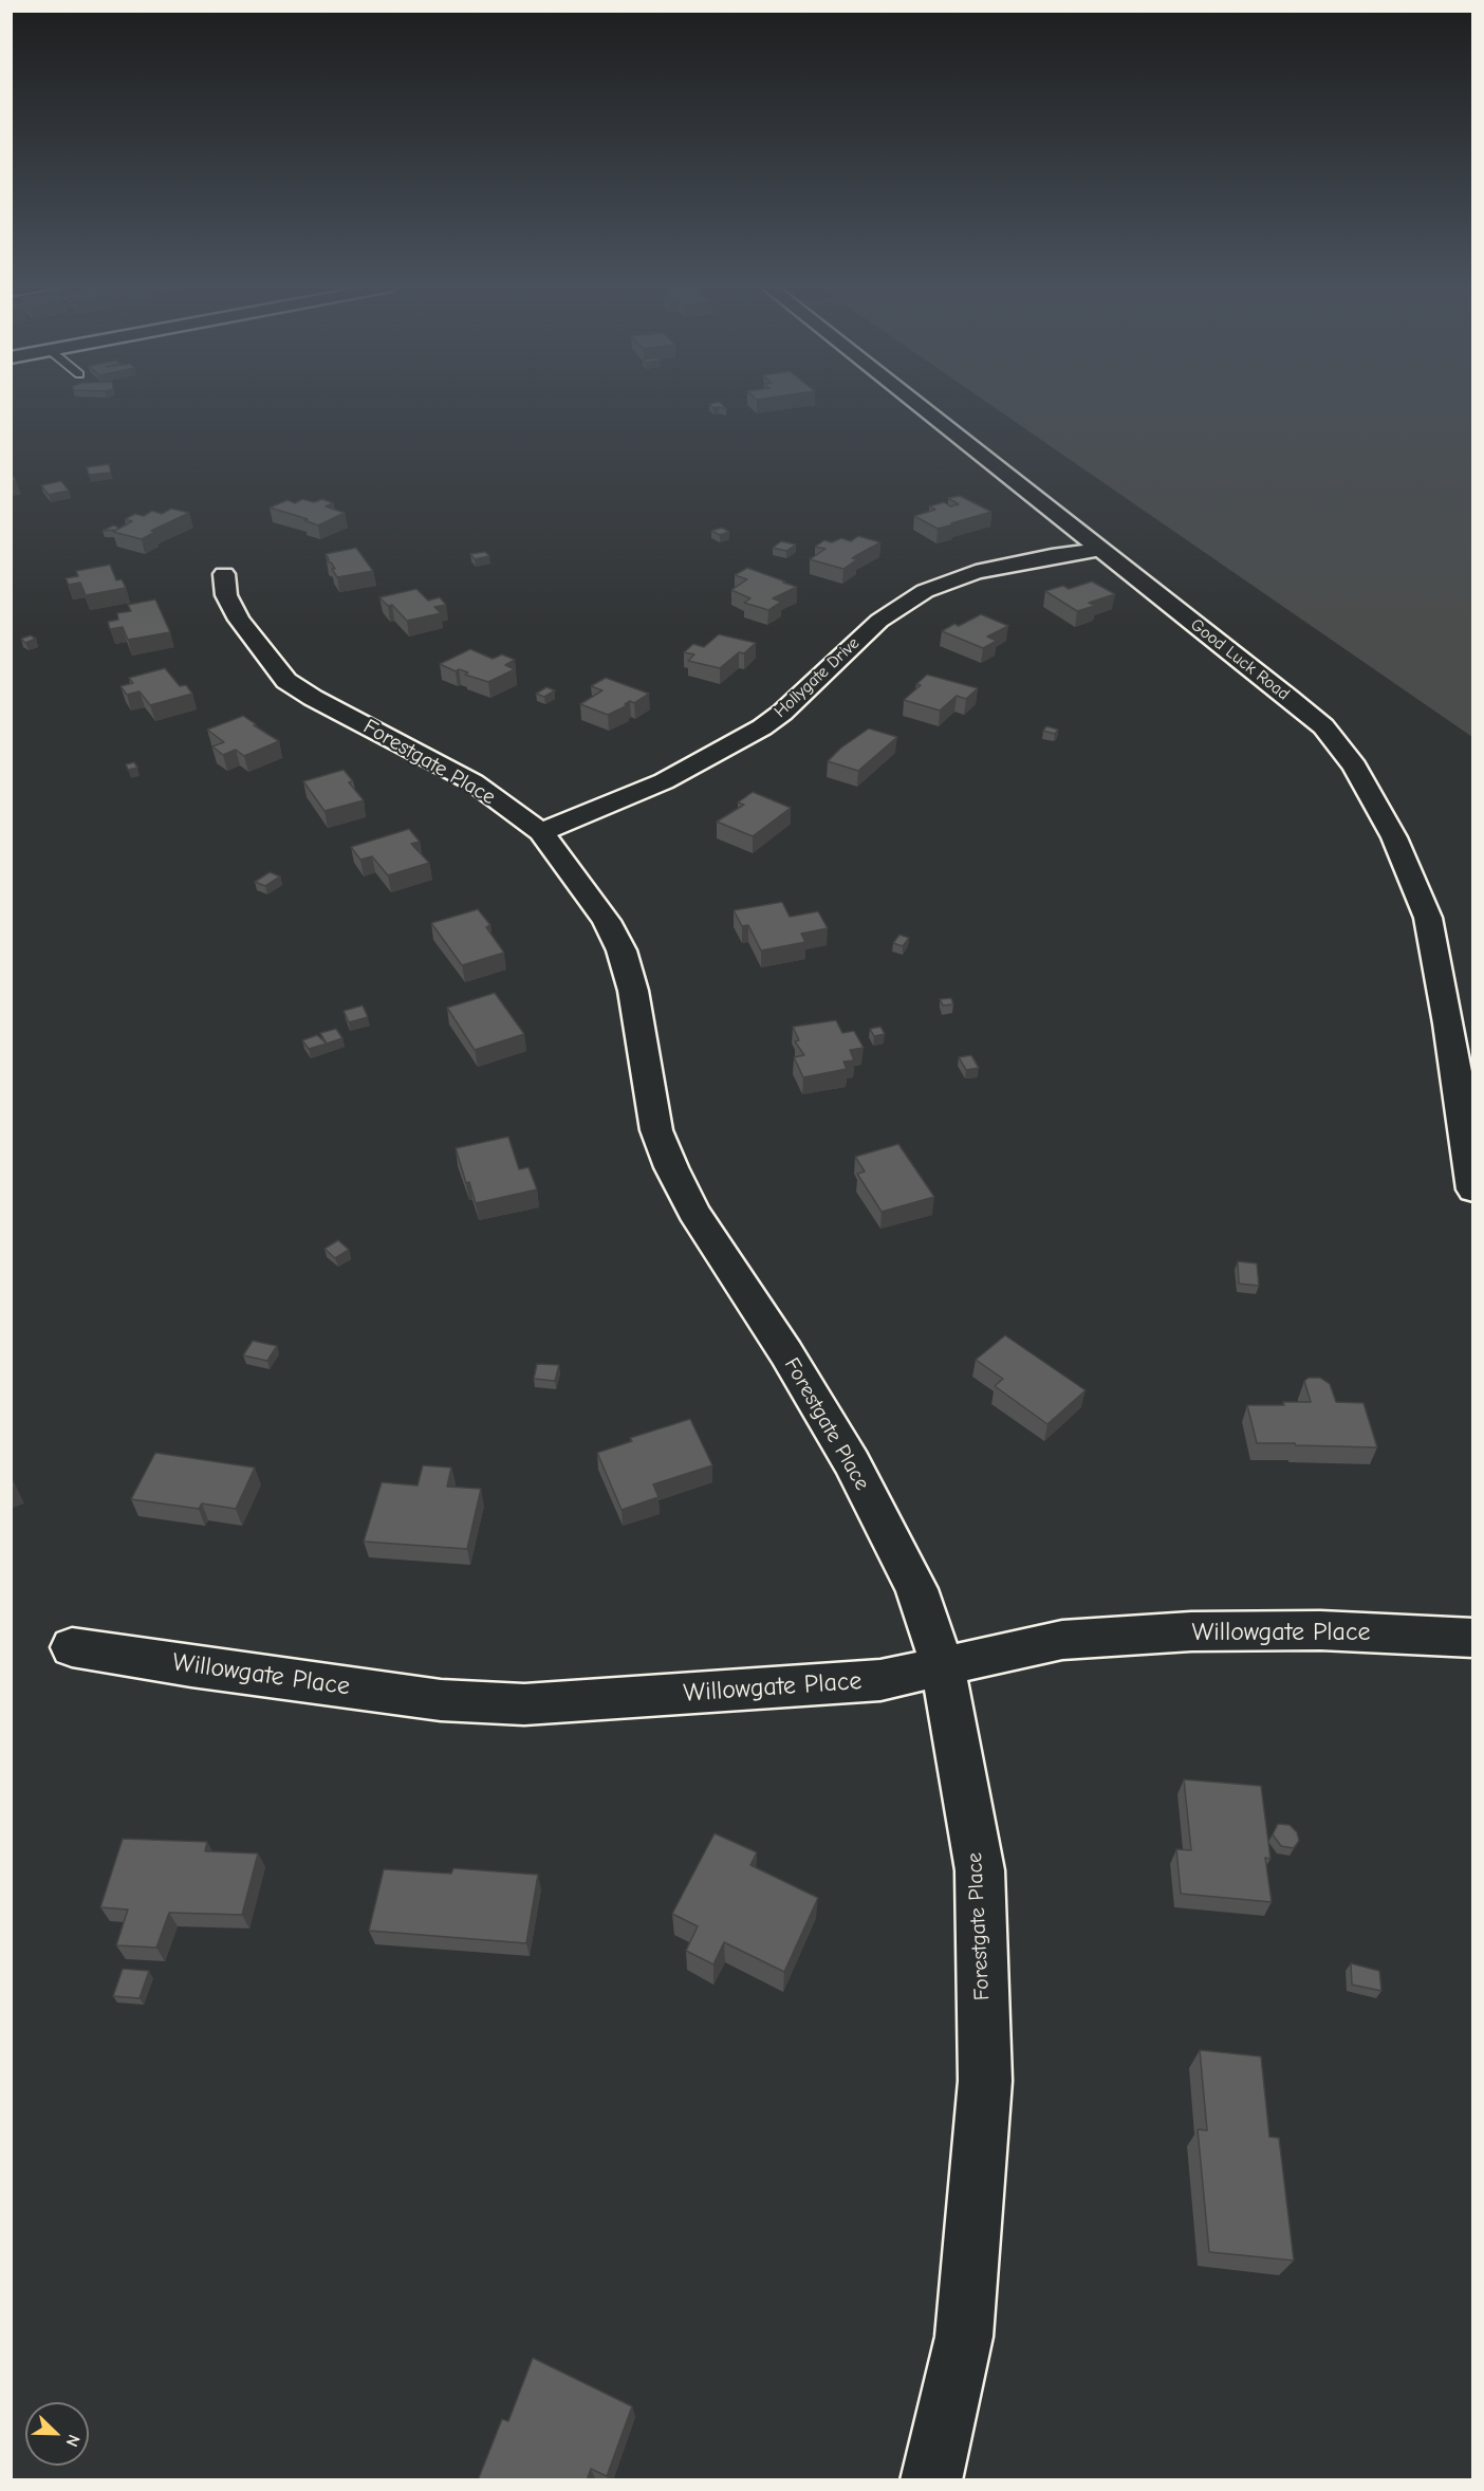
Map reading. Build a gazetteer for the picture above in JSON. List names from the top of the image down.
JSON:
{
  "streets": {
    "street": [
      "Good Luck Road",
      "Hollygate Drive",
      "Forestgate Place",
      "Willowgate Place"
    ]
  },
  "crossings": [
    ["Good Luck Road", "Hollygate Drive"],
    ["Hollygate Drive", "Forestgate Place"],
    ["Forestgate Place", "Willowgate Place"]
  ],
  "north": "bottom right"
}
